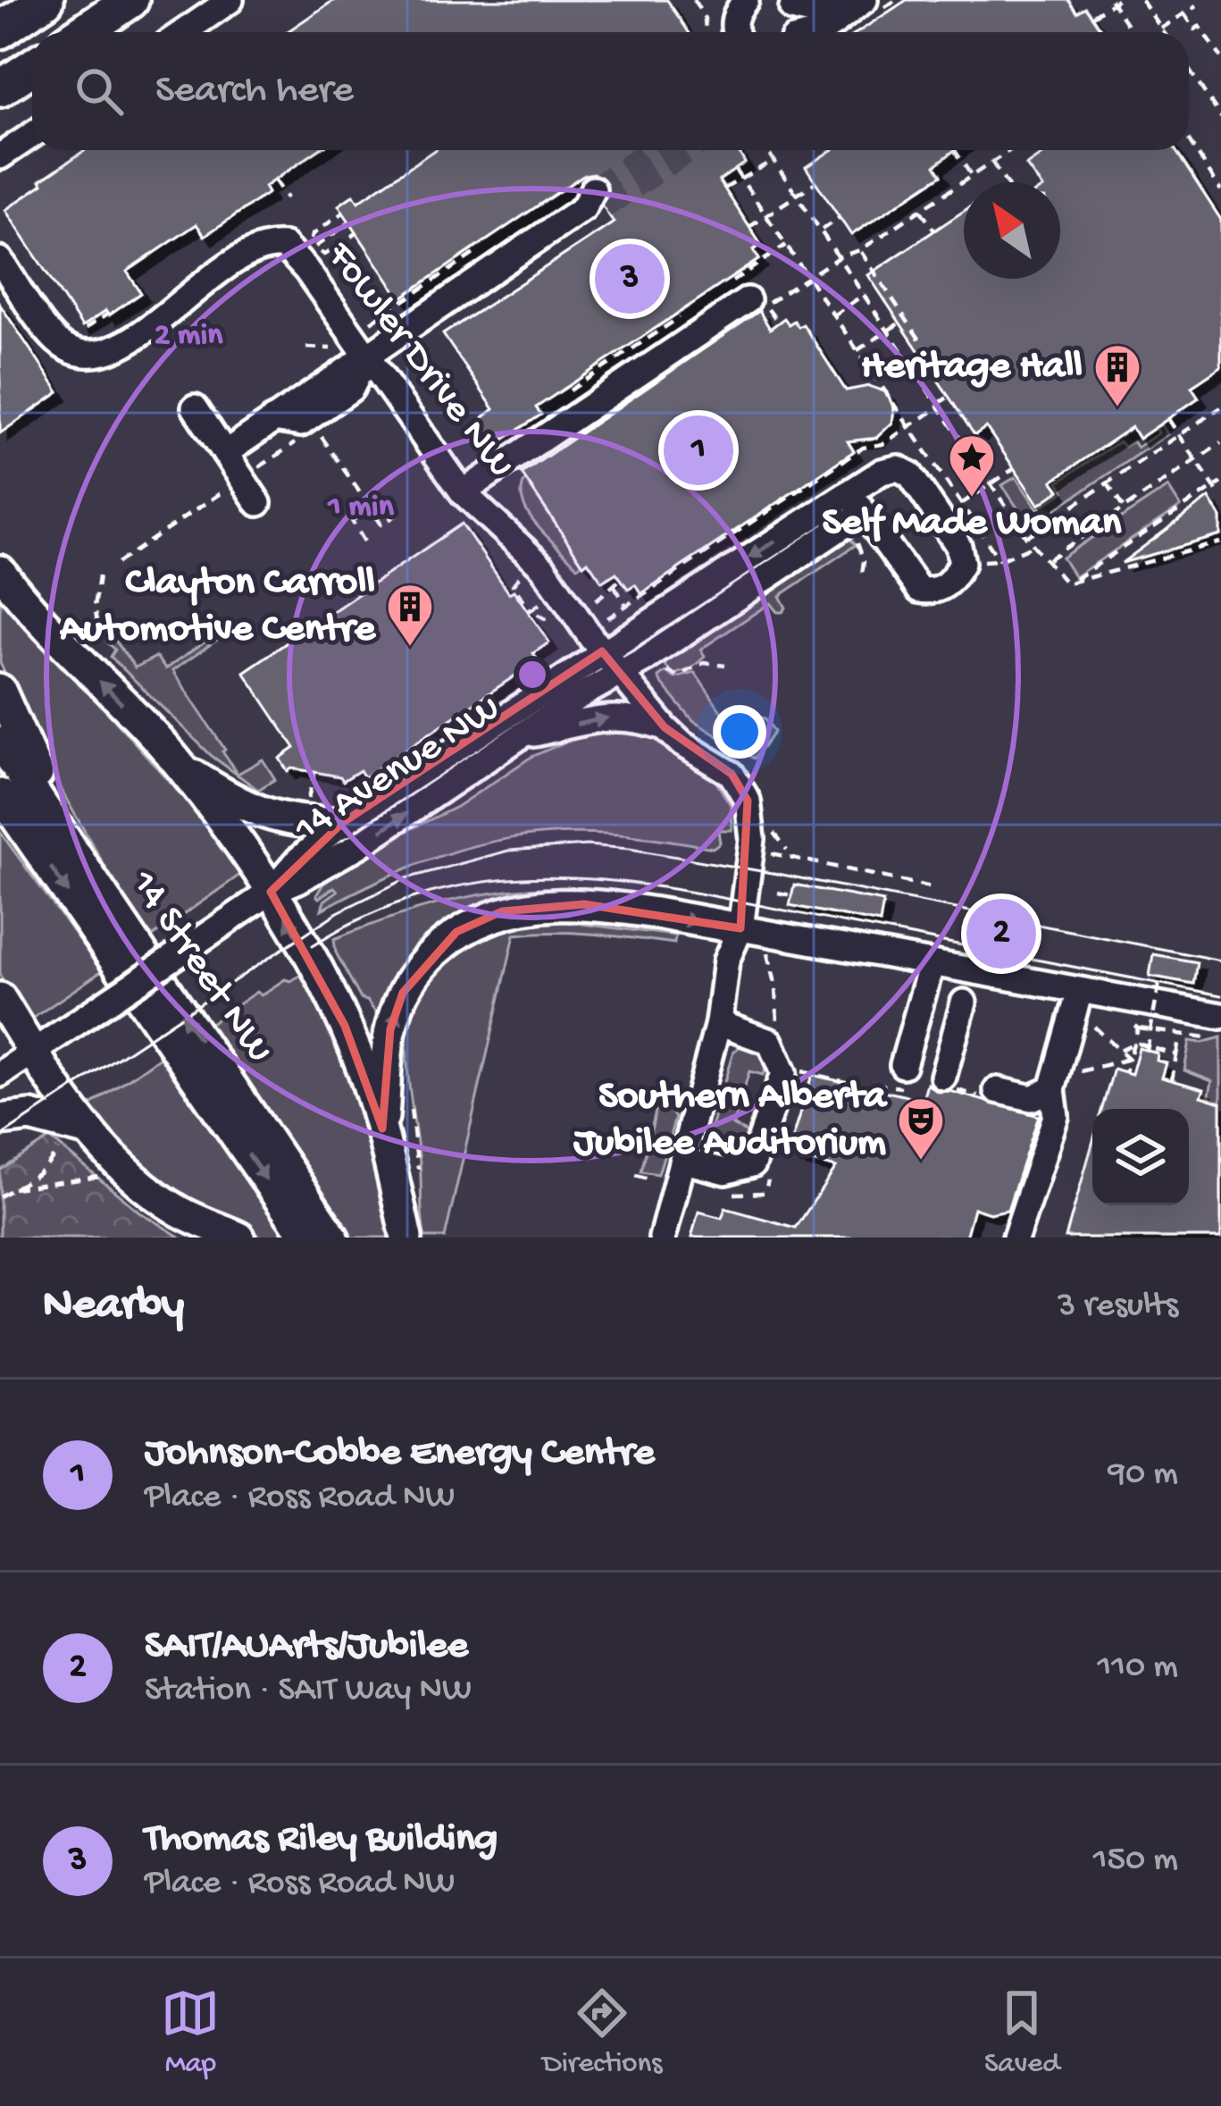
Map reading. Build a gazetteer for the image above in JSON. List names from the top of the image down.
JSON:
{
  "streets": {
    "main road": ["14 Street NW"],
    "street": ["Fowler Drive NW", "14 Avenue NW"]
  },
  "crossings": [
    ["Fowler Drive NW", "14 Avenue NW"]
  ],
  "places": {
    "building": ["Heritage Hall", "Clayton Carroll Automotive Centre"],
    "place": ["Self Made Woman"],
    "theatre": ["Southern Alberta Jubilee Auditorium"]
  },
  "north": "top left",
  "page": {
    "search": "Search here",
    "pins": ["3", "1", "2"],
    "heading": ["Nearby", "3 results"],
    "list": [
      {
        "mark": "1",
        "name": "Johnson-Cobbe Energy Centre",
        "note": "Place · Ross Road NW",
        "value": "90 m"
      },
      {
        "mark": "2",
        "name": "SAIT/AUArts/Jubilee",
        "note": "Station · SAIT Way NW",
        "value": "110 m"
      },
      {
        "mark": "3",
        "name": "Thomas Riley Building",
        "note": "Place · Ross Road NW",
        "value": "150 m"
      }
    ],
    "nav": ["Map", "Directions", "Saved"]
  },
  "rings": ["2 min", "1 min"]
}
